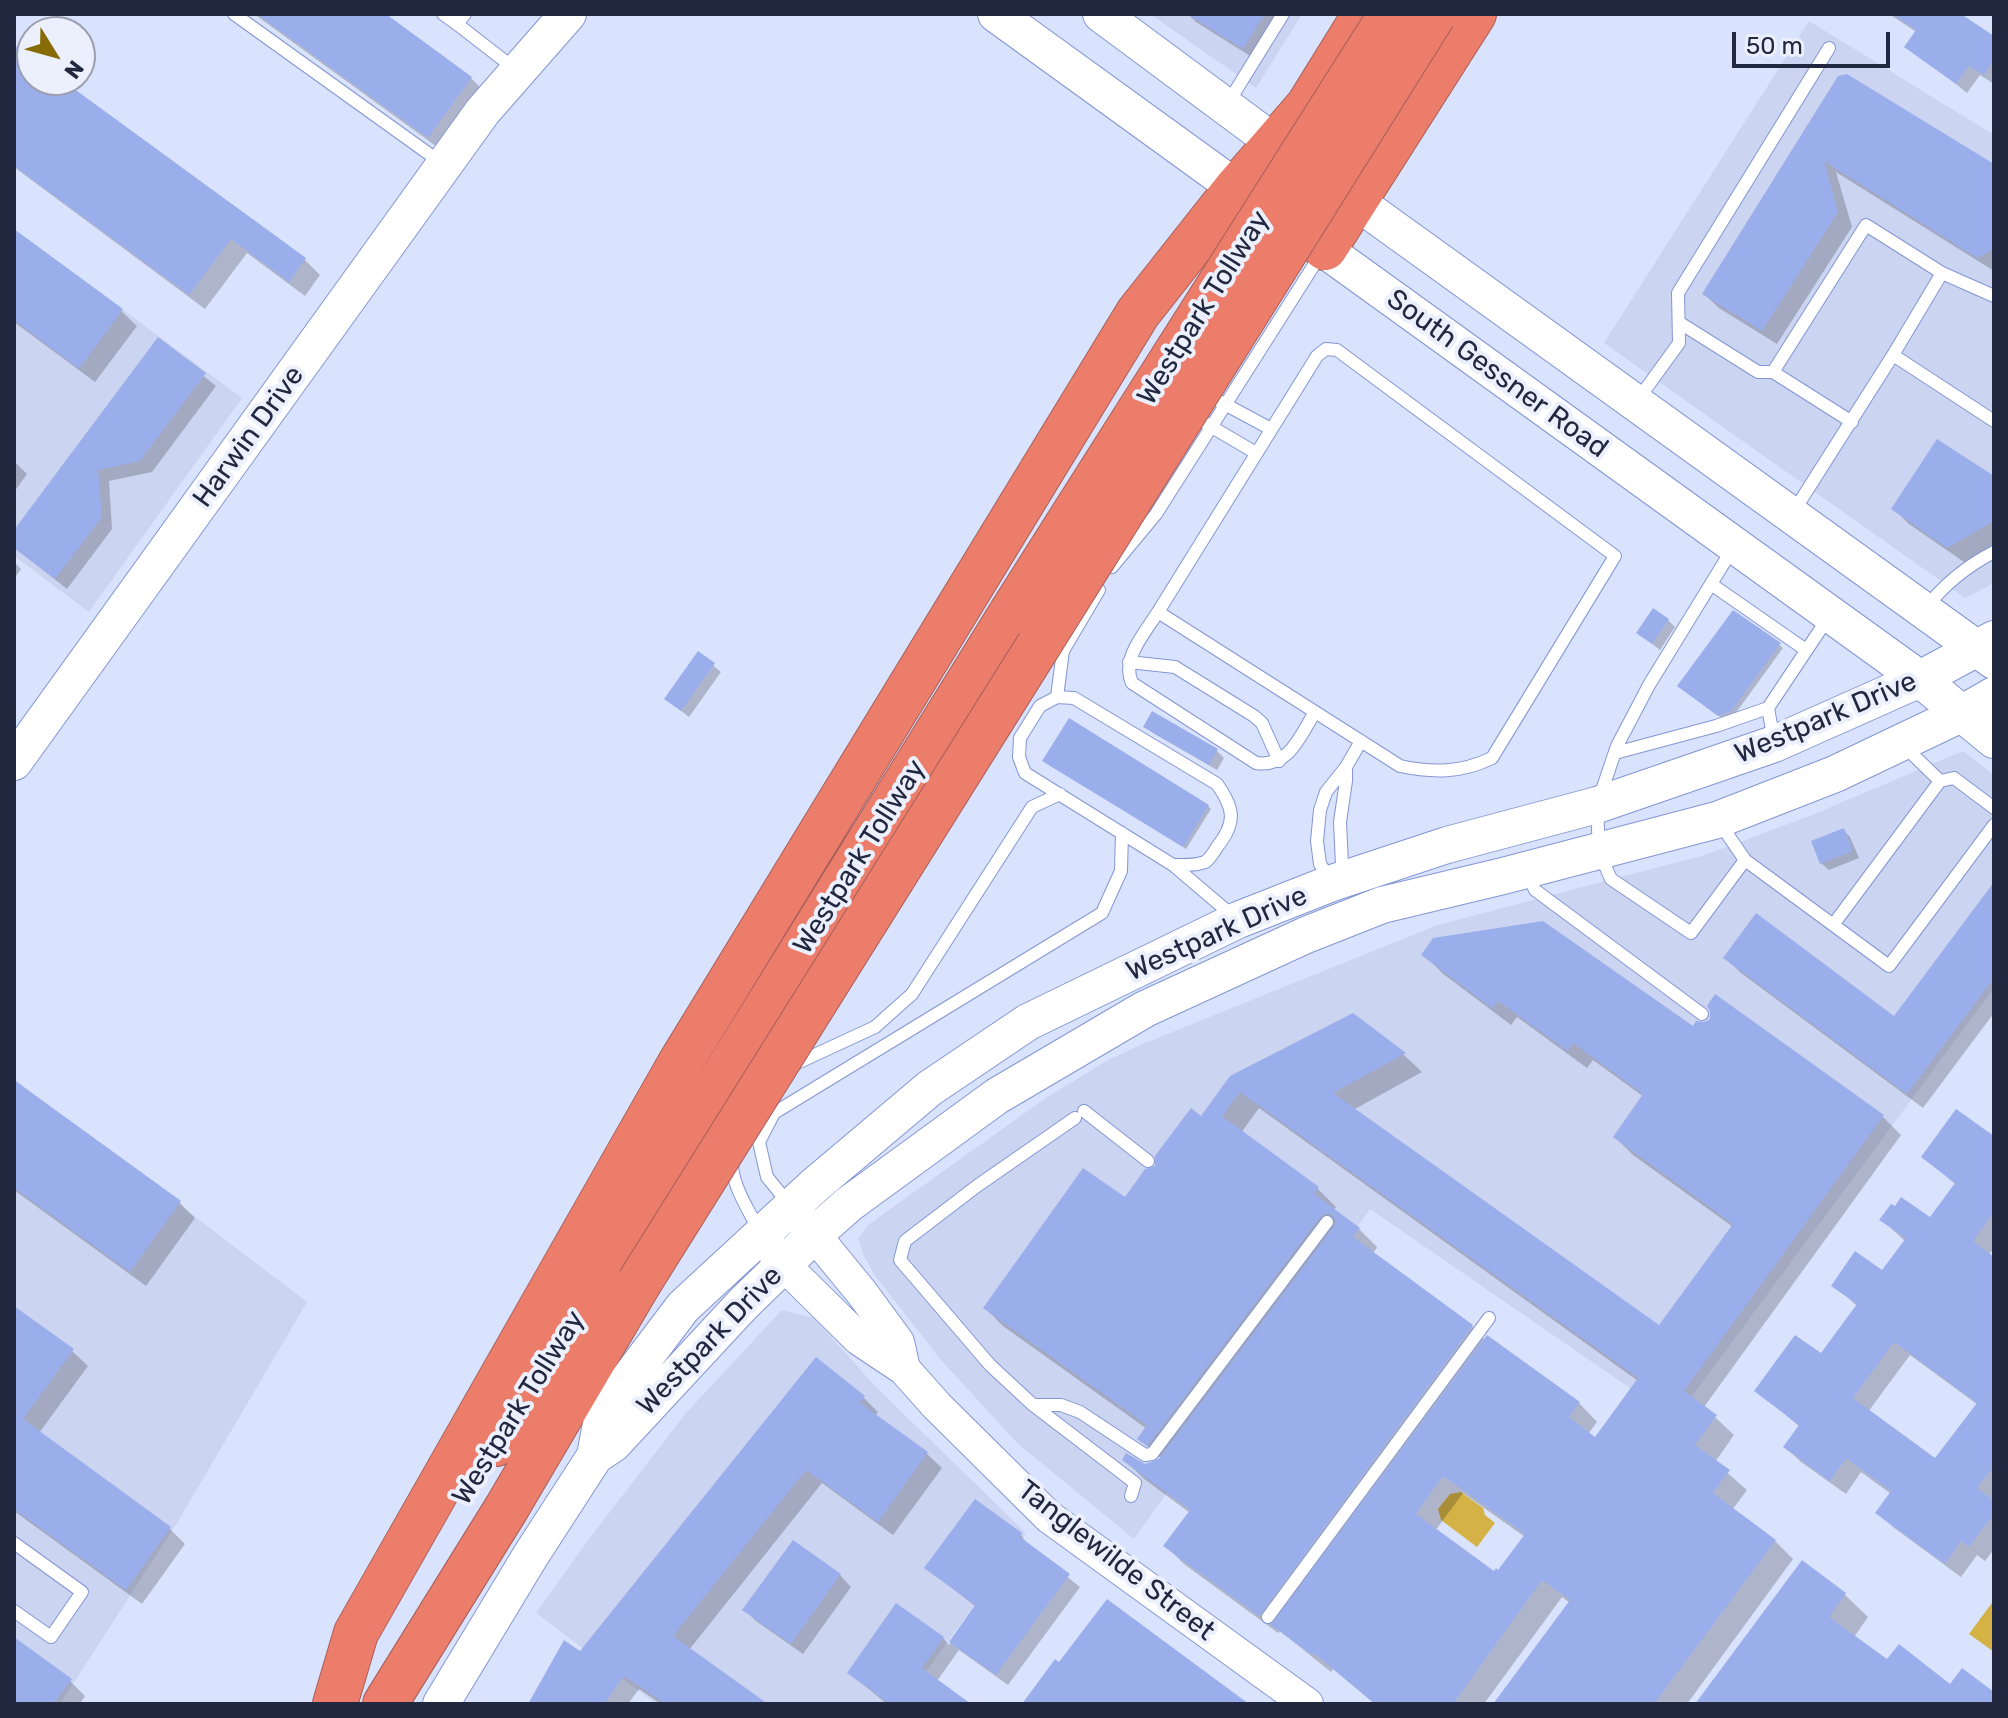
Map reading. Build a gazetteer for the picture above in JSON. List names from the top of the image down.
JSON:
{
  "streets": {
    "highway": ["Westpark Tollway"],
    "main road": ["South Gessner Road", "Harwin Drive", "Westpark Drive"],
    "street": ["Tanglewilde Street"]
  },
  "crossings": [
    ["South Gessner Road", "Westpark Drive"],
    ["Westpark Drive", "Tanglewilde Street"]
  ],
  "scale_bar": "50 m",
  "north": "bottom right"
}
